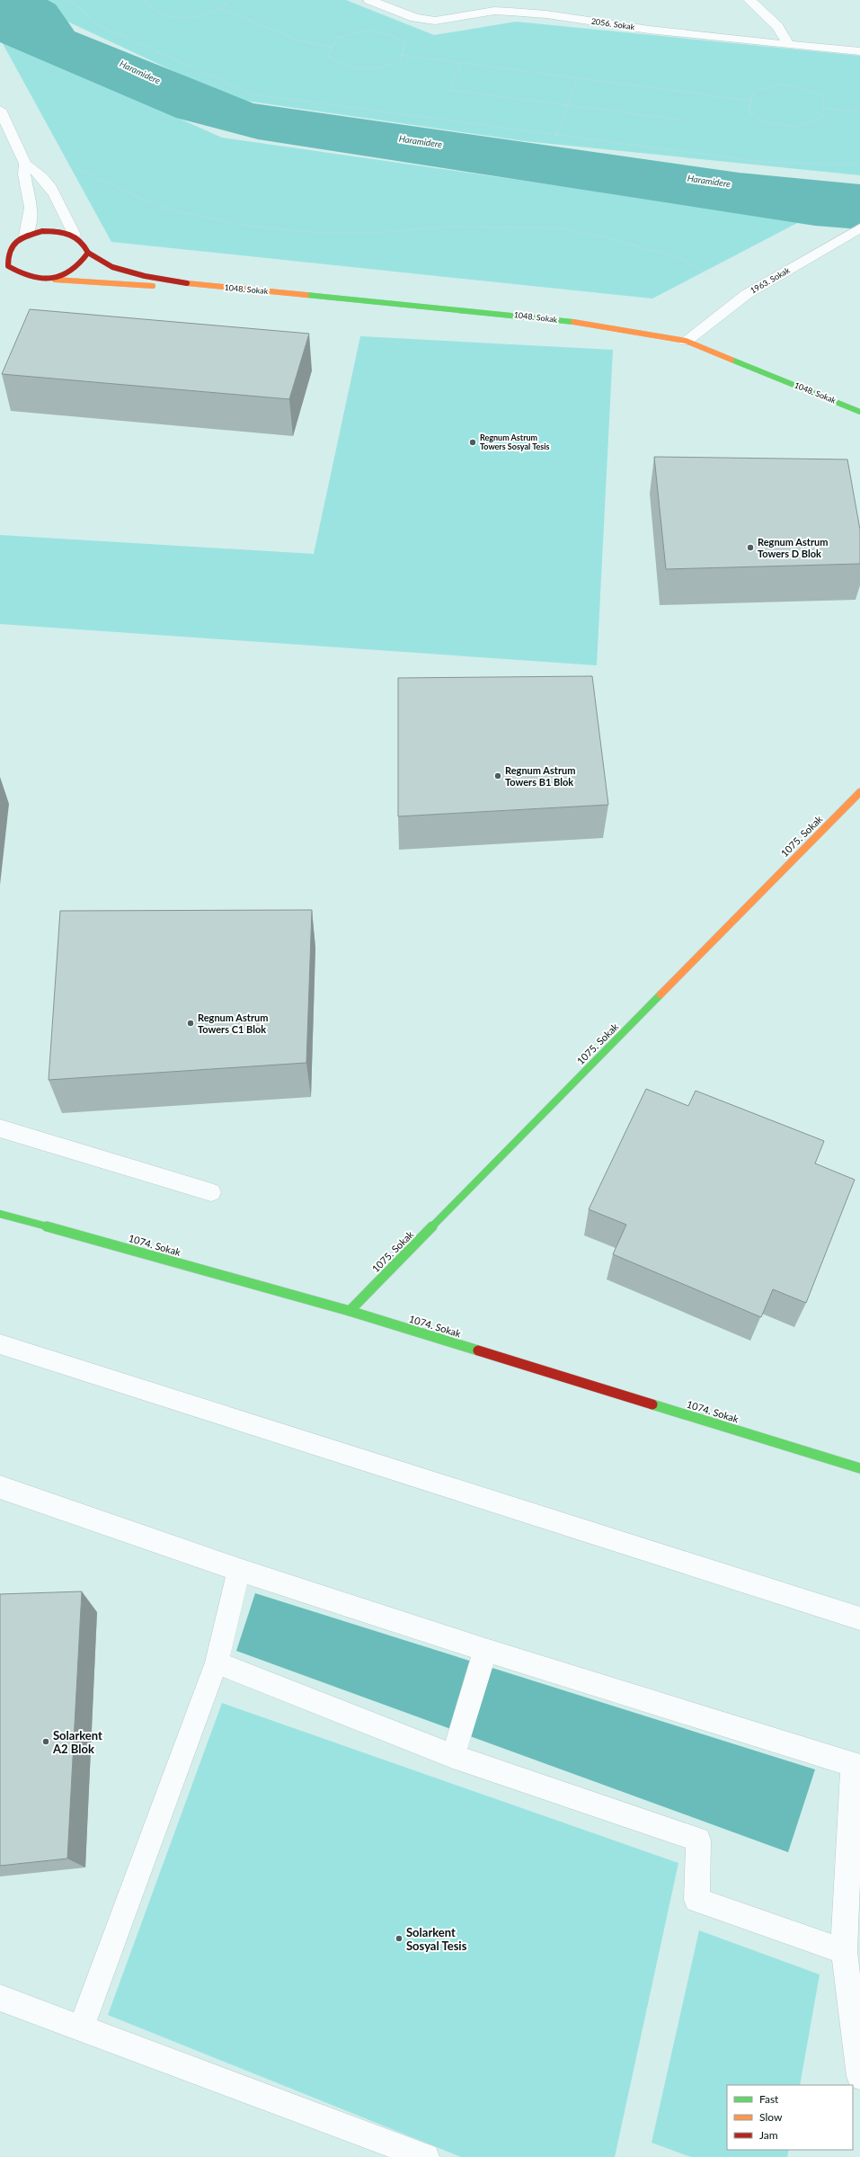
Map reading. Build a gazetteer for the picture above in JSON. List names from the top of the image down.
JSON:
{
  "streets": {
    "main road": ["1048. Sokak", "1075. Sokak", "1074. Sokak"],
    "street": ["2056. Sokak", "1963. Sokak"]
  },
  "crossings": [
    ["1963. Sokak", "1048. Sokak"],
    ["1075. Sokak", "1074. Sokak"]
  ],
  "water": ["Haramidere"],
  "places": [
    "Regnum Astrum Towers Sosyal Tesis",
    "Regnum Astrum Towers D Blok",
    "Regnum Astrum Towers B1 Blok",
    "Regnum Astrum Towers C1 Blok",
    "Solarkent A2 Blok",
    "Solarkent Sosyal Tesis"
  ],
  "legend": ["Fast", "Slow", "Jam"]
}
